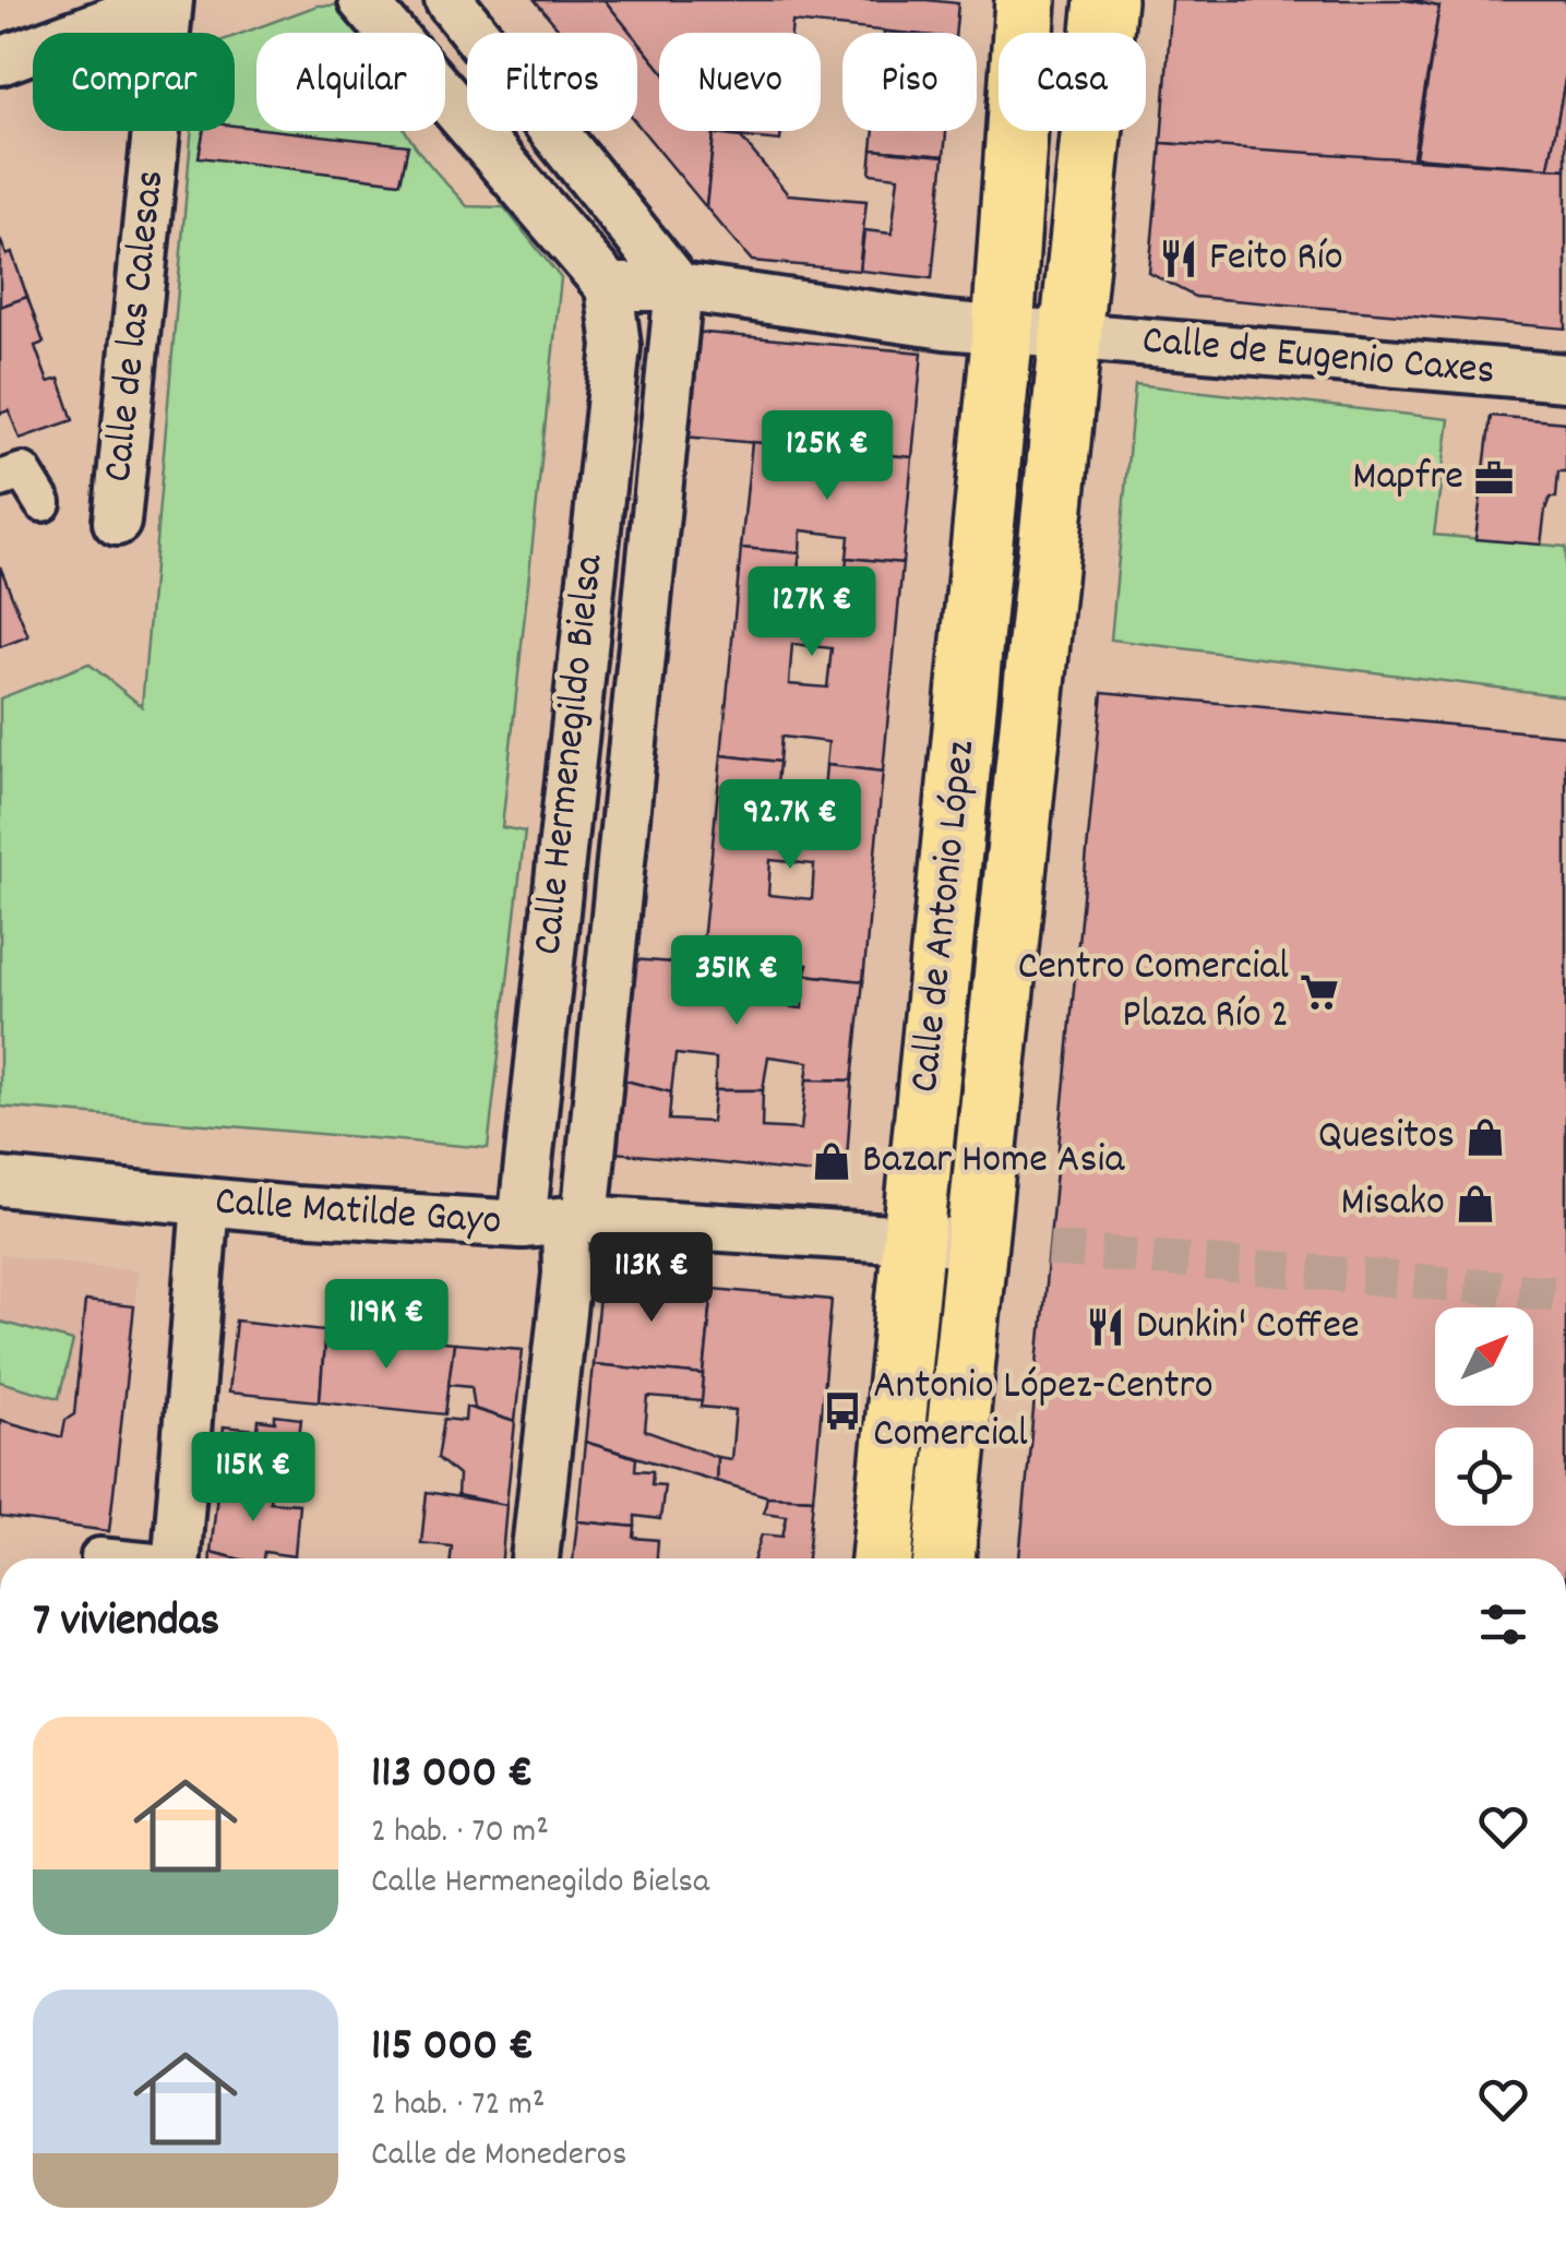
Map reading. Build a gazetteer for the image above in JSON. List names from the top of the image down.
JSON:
{
  "streets": {
    "main road": ["Calle de Antonio López"],
    "street": [
      "Calle de las Calesas",
      "Calle de Eugenio Caxes",
      "Calle Hermenegildo Bielsa",
      "Calle Matilde Gayo"
    ]
  },
  "crossings": [
    ["Calle de Eugenio Caxes", "Calle de Antonio López"],
    ["Calle Hermenegildo Bielsa", "Calle Matilde Gayo"],
    ["Calle de Antonio López", "Calle Matilde Gayo"]
  ],
  "places": {
    "restaurant": ["Feito Río", "Dunkin' Coffee"],
    "office": ["Mapfre"],
    "supermarket": ["Centro Comercial Plaza Río 2"],
    "shop": ["Quesitos", "Bazar Home Asia", "Misako"],
    "bus stop": ["Antonio López-Centro Comercial"]
  },
  "north": "top right",
  "page": {
    "chip": [
      "Comprar",
      "Alquilar",
      "Filtros",
      "Nuevo",
      "Piso",
      "Casa"
    ],
    "price": [
      "125K €",
      "127K €",
      "92.7K €",
      "351K €",
      "113K €",
      "119K €",
      "115K €"
    ],
    "heading": "7 viviendas",
    "list": [
      {
        "name": "113 000 €",
        "note": "2 hab. · 70 m² · Calle Hermenegildo Bielsa"
      },
      {
        "name": "115 000 €",
        "note": "2 hab. · 72 m² · Calle de Monederos"
      }
    ]
  }
}
